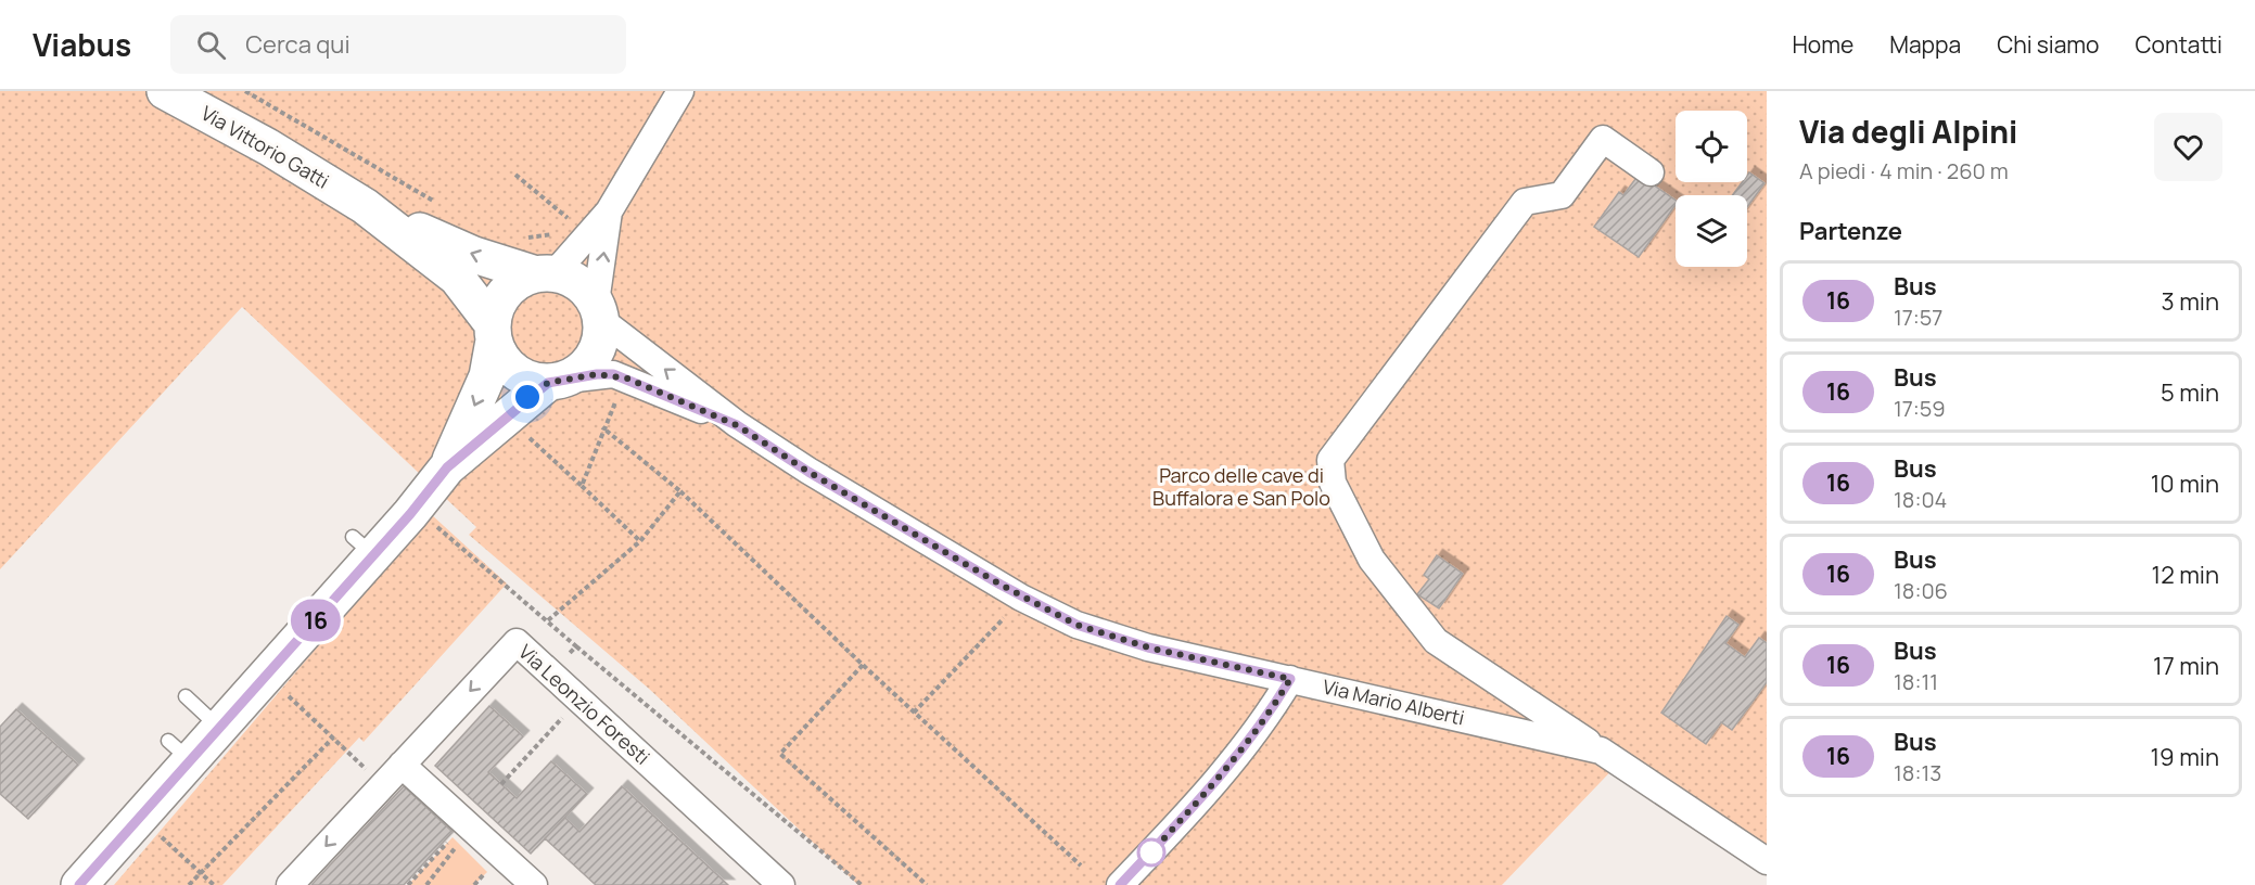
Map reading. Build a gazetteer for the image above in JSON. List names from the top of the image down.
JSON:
{
  "streets": {
    "street": ["Via Vittorio Gatti", "Via Mario Alberti", "Via Leonzio Foresti"]
  },
  "crossings": [
    ["Via Vittorio Gatti", "Via Mario Alberti"]
  ],
  "parks": ["Parco delle cave di Buffalora e San Polo"],
  "lines": ["bus line 16"],
  "page": {
    "header": "Viabus",
    "search": "Cerca qui",
    "nav": [
      "Home",
      "Mappa",
      "Chi siamo",
      "Contatti"
    ],
    "on_map": "16",
    "heading": [
      ["Via degli Alpini", "A piedi · 4 min · 260 m"],
      "Partenze"
    ],
    "list": [
      {
        "mark": "16",
        "name": "Bus",
        "note": "17:57",
        "value": "3 min"
      },
      {
        "mark": "16",
        "name": "Bus",
        "note": "17:59",
        "value": "5 min"
      },
      {
        "mark": "16",
        "name": "Bus",
        "note": "18:04",
        "value": "10 min"
      },
      {
        "mark": "16",
        "name": "Bus",
        "note": "18:06",
        "value": "12 min"
      },
      {
        "mark": "16",
        "name": "Bus",
        "note": "18:11",
        "value": "17 min"
      },
      {
        "mark": "16",
        "name": "Bus",
        "note": "18:13",
        "value": "19 min"
      }
    ]
  }
}
